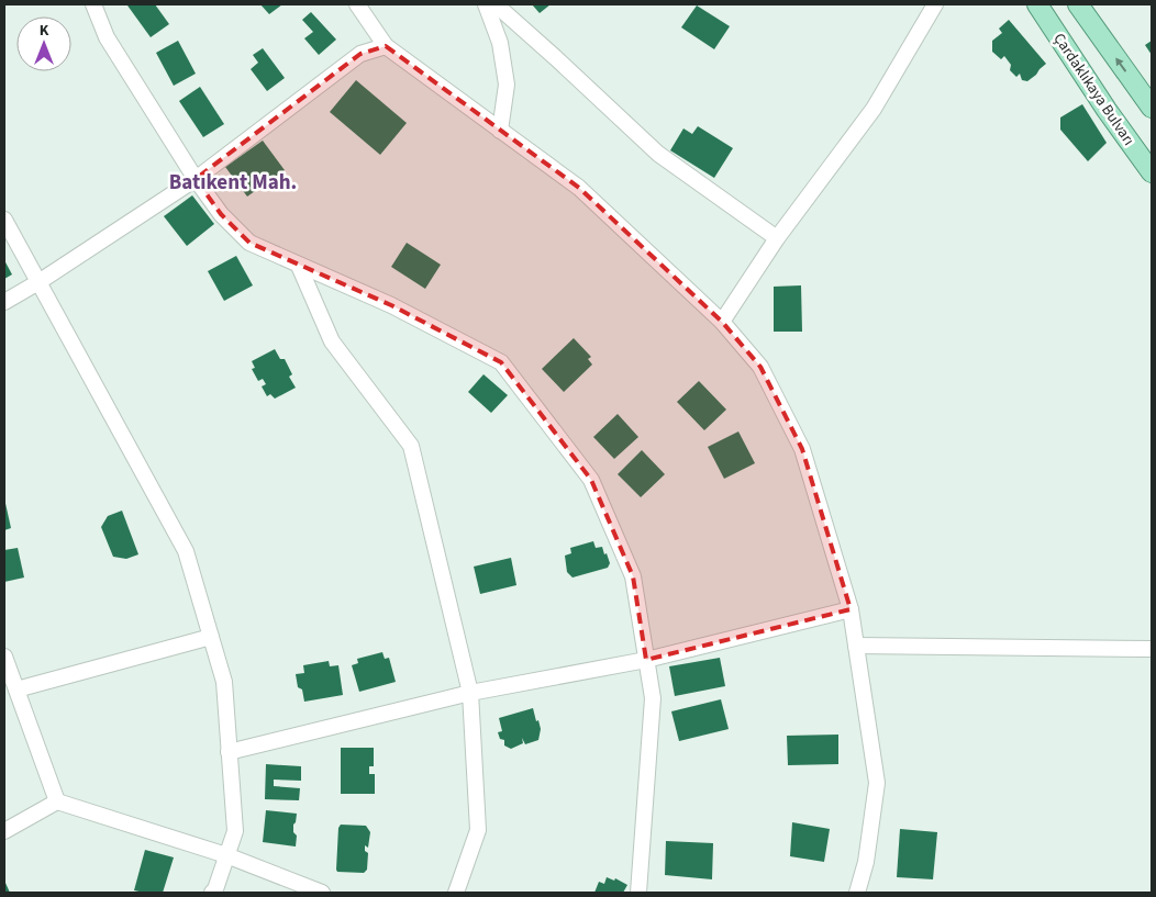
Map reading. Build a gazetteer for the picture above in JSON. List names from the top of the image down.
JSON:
{
  "streets": {
    "main road": ["Çardaklıkaya Bulvarı"]
  },
  "districts": ["Batıkent Mah."],
  "north": "top"
}
